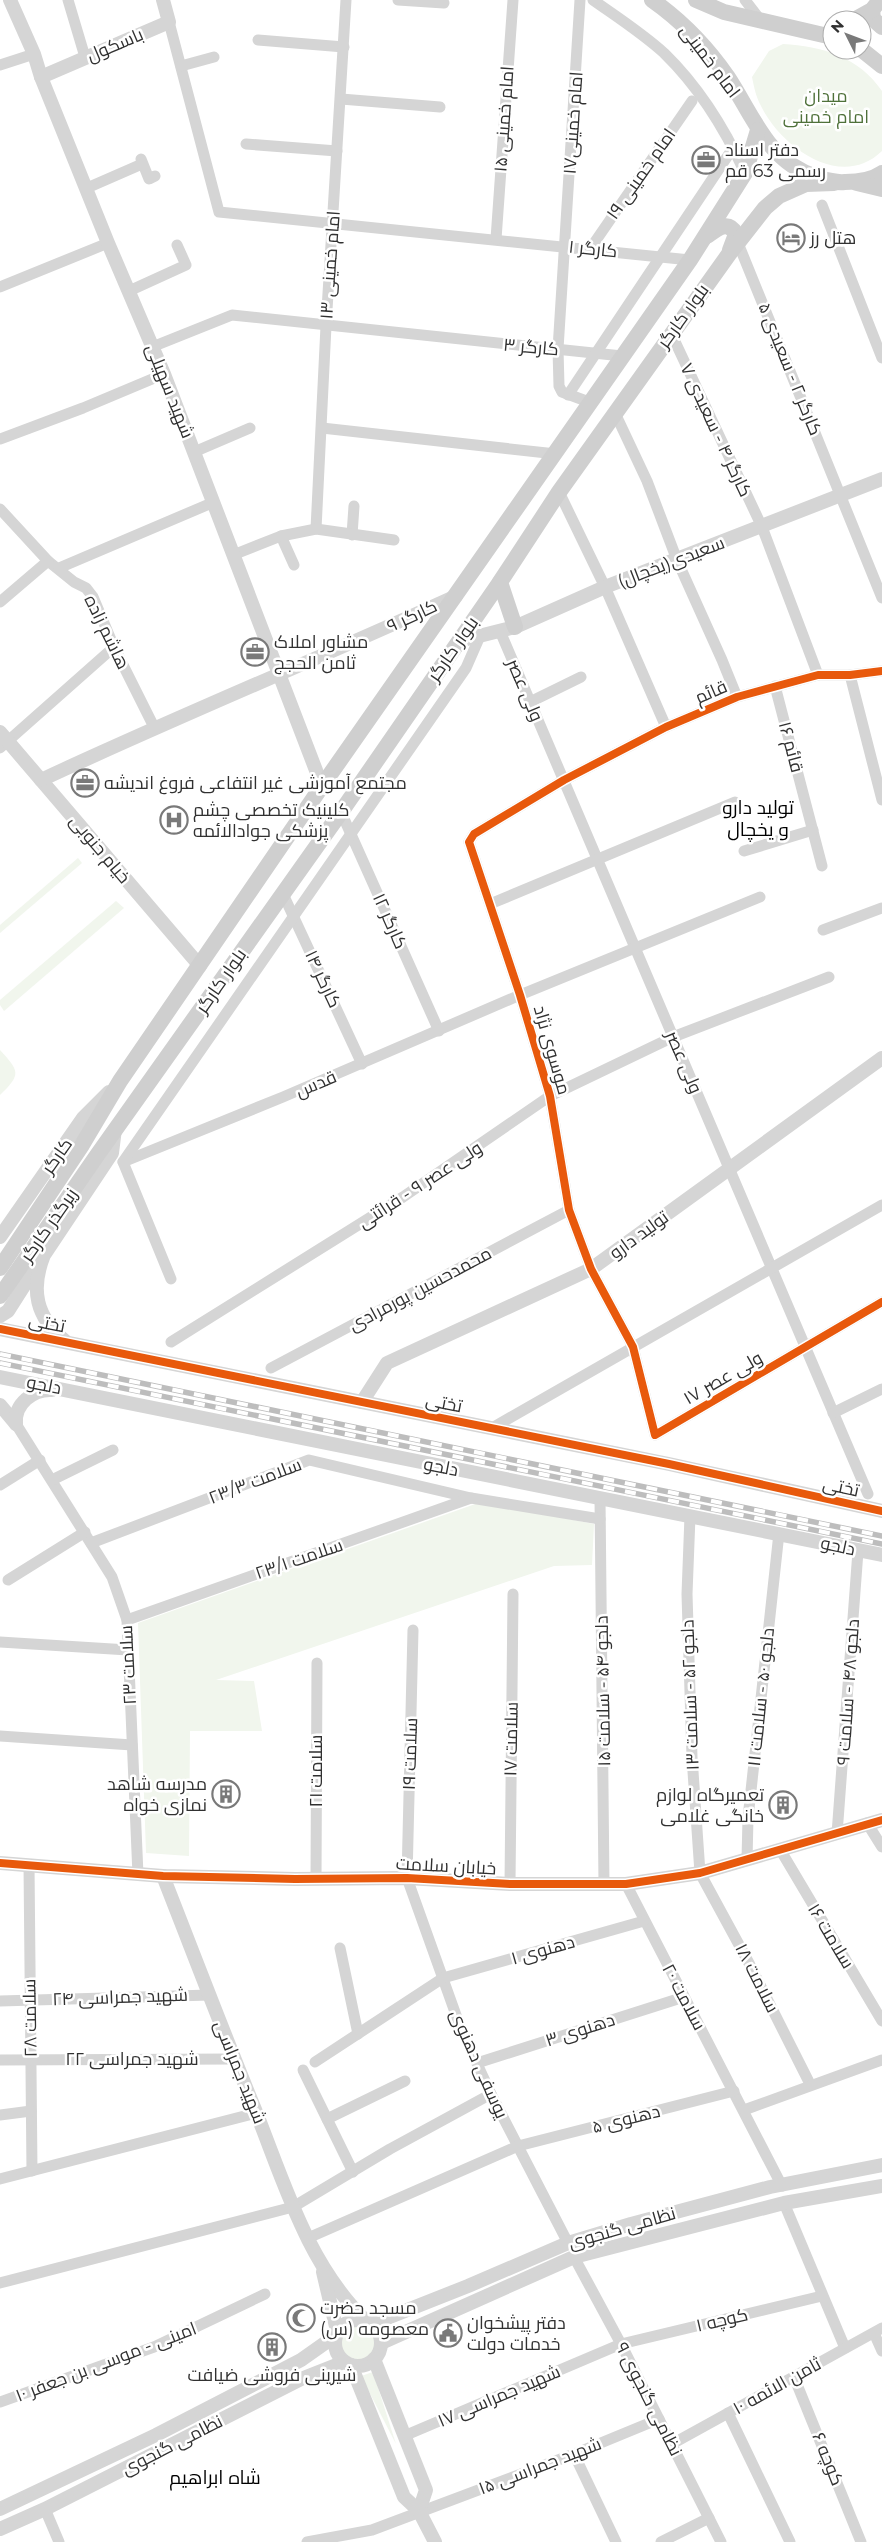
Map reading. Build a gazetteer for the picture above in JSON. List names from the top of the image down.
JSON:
{
  "streets": {
    "main road": ["امام خمینی", "بلوار کارگر", "زیرگذر کارگر"],
    "street": [
      "باسکول",
      "امام خمینی ۱۵",
      "امام خمینی۱۷",
      "امام خمینی ۱۹",
      "کارگر ۱",
      "امام خمینی ۱۳",
      "کارگر ۳",
      "کارگر ۲ - سعیدی ۵",
      "شهید سهیلی",
      "کارگر ۴ - سعیدی ۷",
      "سعیدی(یخچال)",
      "کارگر ۹",
      "هاشم زاده",
      "ولی عصر",
      "قائم",
      "قائم ۱۶",
      "خیام جنوبی",
      "کارگر ۱۲",
      "کارگر ۱۴",
      "موسوی نژاد",
      "قدس",
      "کارگر",
      "ولی عصر ۹ - قرائتی",
      "تولید دارو",
      "محمدحسین پورمرادی",
      "تختی",
      "ولی عصر ۱۷",
      "دلجو",
      "سلامت ۲۳/۳",
      "سلامت ۲۳/۱",
      "سلامت ۲۳",
      "دلجو ۵۴ - سلامت ۱۵",
      "دلجو ۴۸ - سلامت ۹",
      "دلجو ۵۲ - سلامت ۱۳",
      "دلجو ۵۰ - سلامت ۱۱",
      "سلامت ۱۷",
      "سلامت ۱۹",
      "سلامت ۲۱",
      "خیابان سلامت",
      "سلامت ۱۶",
      "دهنوی ۱",
      "سلامت ۱۸",
      "شهید جمراسی ۲۴",
      "سلامت ۲۰",
      "سلامت ۲۸",
      "دهنوی ۳",
      "شهید جمراسی ۲۲",
      "یوسفی دهنوی",
      "شهید جمراسی",
      "دهنوی ۵",
      "نظامی گنجوی",
      "کوچه ۱",
      "امینی - موسی بن جعفر ۱۰",
      "ثامن الائمه ۱۰",
      "شهید جمراسی ۱۷",
      "نظامی گنجوی ۹",
      "کوچه ۶",
      "شهید جمراسی ۱۵"
    ]
  },
  "crossings": [
    ["باسکول", "شهید سهیلی"],
    ["امام خمینی", "بلوار کارگر"],
    ["امام خمینی ۱۵", "کارگر ۱"],
    ["امام خمینی۱۷", "کارگر ۱"],
    ["امام خمینی۱۷", "کارگر ۳"],
    ["امام خمینی ۱۹", "کارگر ۱"],
    ["کارگر ۱", "امام خمینی ۱۳"],
    ["کارگر ۱", "بلوار کارگر"],
    ["امام خمینی ۱۳", "کارگر ۳"],
    ["بلوار کارگر", "کارگر ۳"],
    ["بلوار کارگر", "کارگر ۲ - سعیدی ۵"],
    ["بلوار کارگر", "شهید سهیلی"],
    ["بلوار کارگر", "کارگر ۴ - سعیدی ۷"],
    ["بلوار کارگر", "سعیدی(یخچال)"],
    ["بلوار کارگر", "کارگر ۹"],
    ["بلوار کارگر", "خیام جنوبی"],
    ["بلوار کارگر", "کارگر ۱۲"],
    ["بلوار کارگر", "کارگر ۱۴"],
    ["بلوار کارگر", "قدس"],
    ["بلوار کارگر", "کارگر"],
    ["بلوار کارگر", "زیرگذر کارگر"],
    ["کارگر ۳", "شهید سهیلی"],
    ["کارگر ۲ - سعیدی ۵", "سعیدی(یخچال)"],
    ["شهید سهیلی", "کارگر ۹"],
    ["کارگر ۴ - سعیدی ۷", "سعیدی(یخچال)"],
    ["کارگر ۴ - سعیدی ۷", "قائم"],
    ["سعیدی(یخچال)", "ولی عصر"],
    ["کارگر ۹", "هاشم زاده"],
    ["کارگر ۹", "خیام جنوبی"],
    ["ولی عصر", "قائم"],
    ["ولی عصر", "قدس"],
    ["ولی عصر", "ولی عصر ۹ - قرائتی"],
    ["ولی عصر", "تولید دارو"],
    ["ولی عصر", "ولی عصر ۱۷"],
    ["قائم", "قائم ۱۶"],
    ["قائم", "موسوی نژاد"],
    ["کارگر ۱۲", "قدس"],
    ["کارگر ۱۴", "قدس"],
    ["موسوی نژاد", "قدس"],
    ["موسوی نژاد", "ولی عصر ۹ - قرائتی"],
    ["موسوی نژاد", "تولید دارو"],
    ["موسوی نژاد", "محمدحسین پورمرادی"],
    ["موسوی نژاد", "ولی عصر ۱۷"],
    ["قدس", "زیرگذر کارگر"],
    ["تولید دارو", "تختی"],
    ["دلجو", "دلجو ۵۴ - سلامت ۱۵"],
    ["دلجو", "دلجو ۴۸ - سلامت ۹"],
    ["دلجو", "دلجو ۵۲ - سلامت ۱۳"],
    ["دلجو", "دلجو ۵۰ - سلامت ۱۱"],
    ["سلامت ۲۳/۳", "سلامت ۲۳/۱"],
    ["سلامت ۲۳/۳", "سلامت ۲۳"],
    ["سلامت ۲۳/۳", "دلجو ۵۴ - سلامت ۱۵"],
    ["سلامت ۲۳/۱", "سلامت ۲۳"],
    ["سلامت ۲۳", "خیابان سلامت"],
    ["دلجو ۵۴ - سلامت ۱۵", "خیابان سلامت"],
    ["دلجو ۴۸ - سلامت ۹", "خیابان سلامت"],
    ["دلجو ۵۲ - سلامت ۱۳", "خیابان سلامت"],
    ["دلجو ۵۲ - سلامت ۱۳", "سلامت ۱۸"],
    ["دلجو ۵۰ - سلامت ۱۱", "خیابان سلامت"],
    ["سلامت ۱۷", "خیابان سلامت"],
    ["سلامت ۱۹", "خیابان سلامت"],
    ["سلامت ۱۹", "یوسفی دهنوی"],
    ["سلامت ۲۱", "خیابان سلامت"],
    ["خیابان سلامت", "سلامت ۱۶"],
    ["خیابان سلامت", "سلامت ۱۸"],
    ["خیابان سلامت", "سلامت ۲۰"],
    ["خیابان سلامت", "سلامت ۲۸"],
    ["خیابان سلامت", "یوسفی دهنوی"],
    ["خیابان سلامت", "شهید جمراسی"],
    ["دهنوی ۱", "سلامت ۲۰"],
    ["دهنوی ۱", "یوسفی دهنوی"],
    ["شهید جمراسی ۲۴", "سلامت ۲۸"],
    ["شهید جمراسی ۲۴", "شهید جمراسی"],
    ["سلامت ۲۰", "دهنوی ۳"],
    ["سلامت ۲۰", "دهنوی ۵"],
    ["سلامت ۲۰", "نظامی گنجوی"],
    ["سلامت ۲۸", "شهید جمراسی ۲۲"],
    ["دهنوی ۳", "یوسفی دهنوی"],
    ["شهید جمراسی ۲۲", "شهید جمراسی"],
    ["یوسفی دهنوی", "دهنوی ۵"],
    ["یوسفی دهنوی", "نظامی گنجوی"],
    ["شهید جمراسی", "دهنوی ۵"],
    ["نظامی گنجوی", "نظامی گنجوی ۹"],
    ["کوچه ۱", "شهید جمراسی ۱۷"],
    ["کوچه ۱", "نظامی گنجوی ۹"],
    ["ثامن الائمه ۱۰", "نظامی گنجوی ۹"],
    ["ثامن الائمه ۱۰", "کوچه ۶"],
    ["شهید جمراسی ۱۷", "نظامی گنجوی ۹"],
    ["نظامی گنجوی ۹", "شهید جمراسی ۱۵"]
  ],
  "districts": ["تولید دارو و یخچال", "شاه ابراهیم"],
  "parks": ["میدان امام خمینی"],
  "places": {
    "office": ["دفتر اسناد رسمی 63 قم", "مشاور املاک ثامن الحجج", "مجتمع آموزشی غیر انتفاعی فروغ اندیشه"],
    "hotel": ["هتل رز"],
    "hospital": ["کلینیک تخصصی چشم پزشکی جوادالائمه"],
    "building": ["مدرسه شاهد نمازی خواه", "تعمیرگاه لوازم خانگی غلامی", "شیرینی فروشی ضیافت"],
    "mosque": ["مسجد حضرت معصومه (س)"],
    "public building": ["دفتر پیشخوان خدمات دولت"]
  },
  "north": "top left"
}
